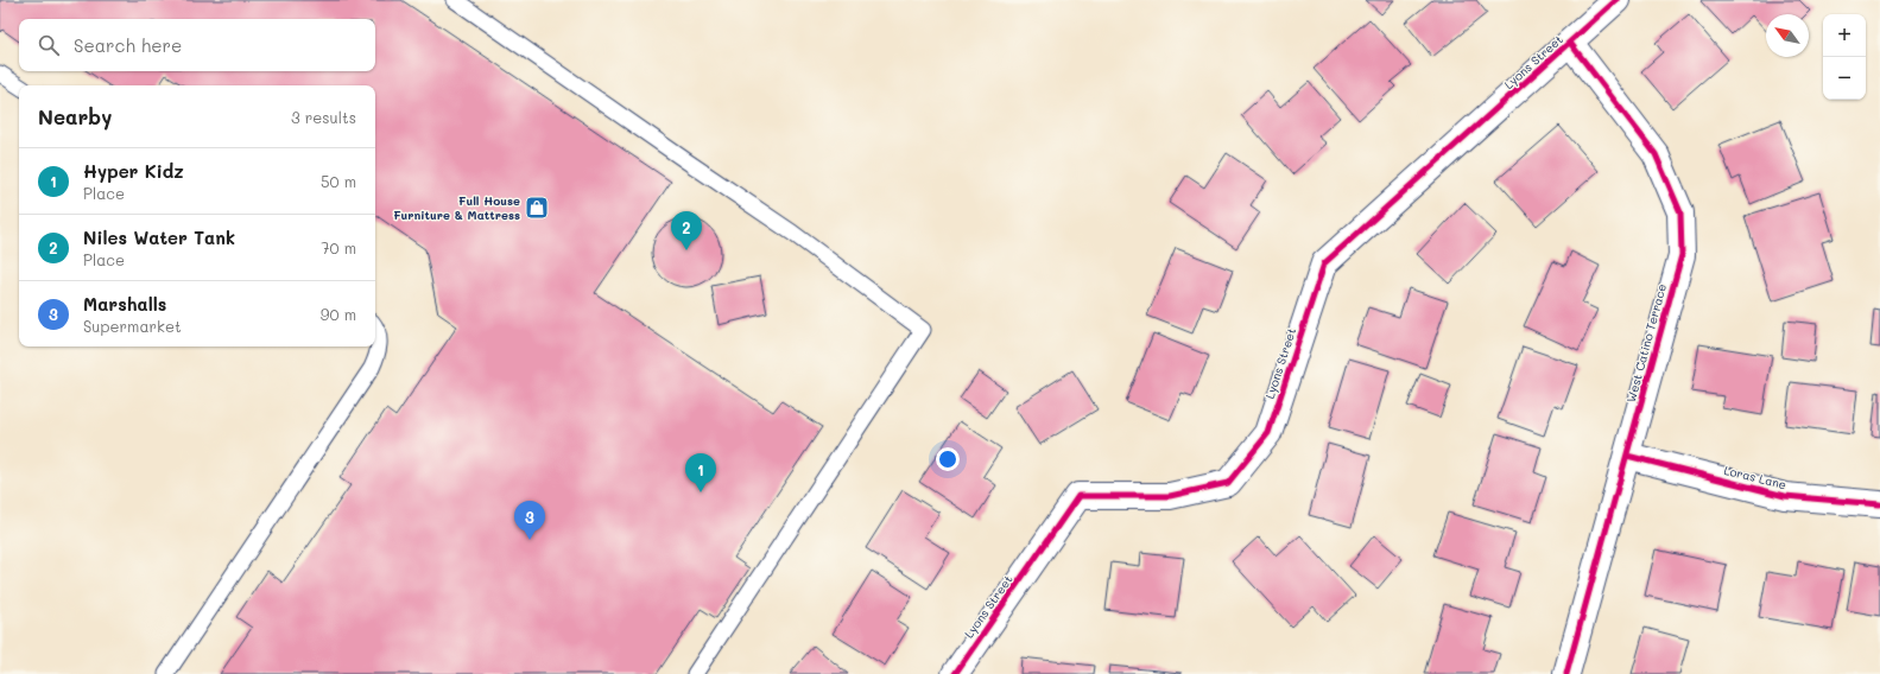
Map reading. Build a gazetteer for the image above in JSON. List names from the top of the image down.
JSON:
{
  "streets": {
    "street": ["Lyons Street", "West Catino Terrace", "Loras Lane"]
  },
  "crossings": [
    ["Lyons Street", "West Catino Terrace"],
    ["West Catino Terrace", "Loras Lane"]
  ],
  "places": {
    "shop": ["Full House Furniture & Mattress"]
  },
  "north": "top left",
  "page": {
    "map_buttons": ["+", "−"],
    "search": "Search here",
    "heading": ["Nearby", "3 results"],
    "list": [
      {
        "mark": "1",
        "name": "Hyper Kidz",
        "note": "Place",
        "value": "50 m"
      },
      {
        "mark": "2",
        "name": "Niles Water Tank",
        "note": "Place",
        "value": "70 m"
      },
      {
        "mark": "3",
        "name": "Marshalls",
        "note": "Supermarket",
        "value": "90 m"
      }
    ],
    "pins": ["2", "1", "3"]
  }
}
